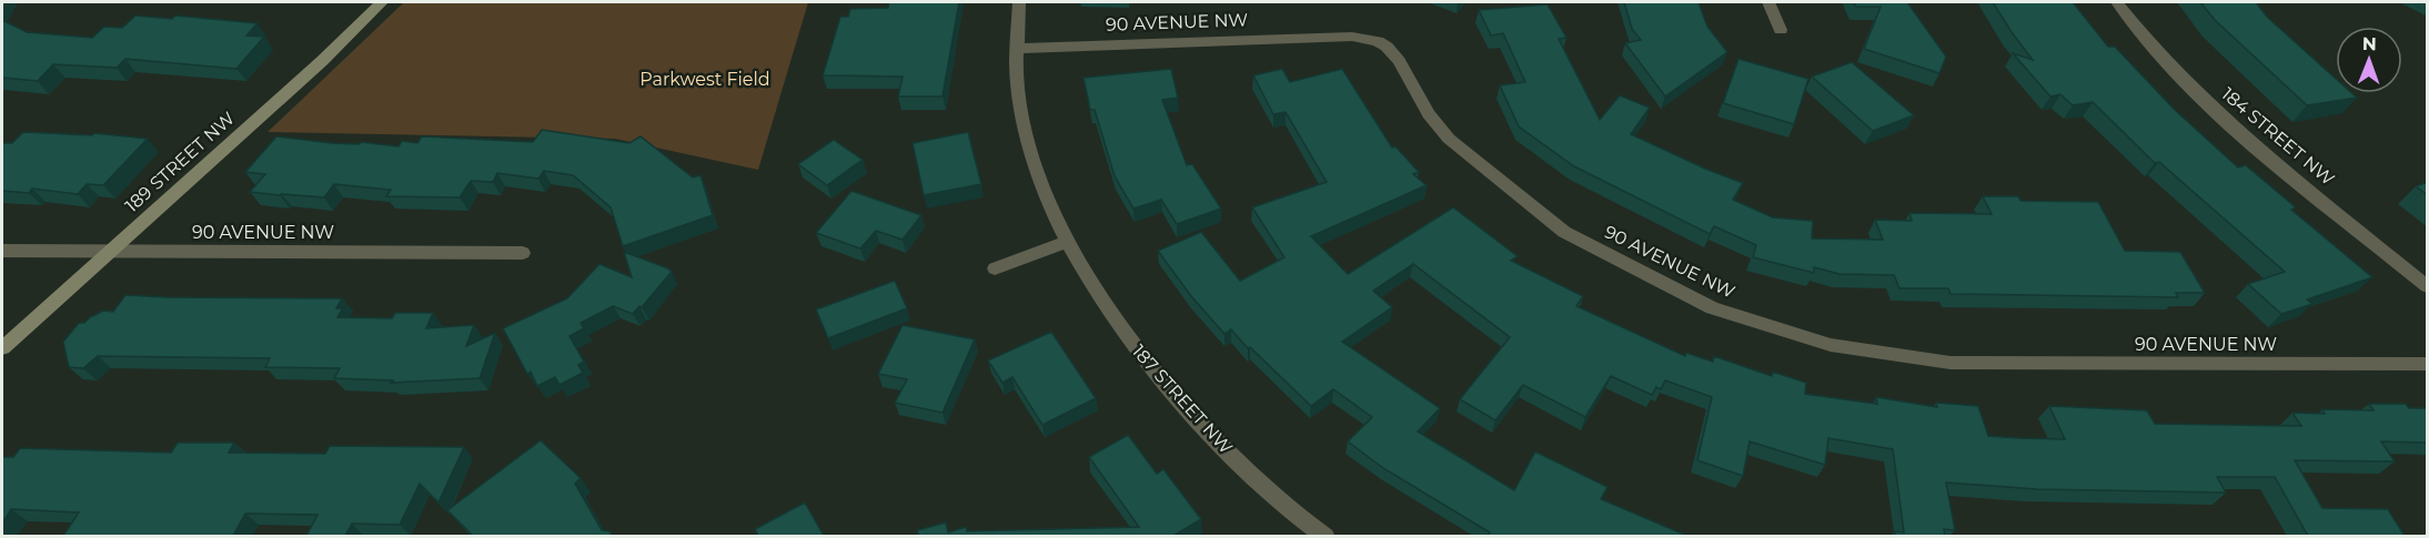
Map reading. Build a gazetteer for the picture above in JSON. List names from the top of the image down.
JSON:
{
  "streets": {
    "street": [
      "90 AVENUE NW",
      "184 STREET NW",
      "189 STREET NW",
      "187 STREET NW"
    ]
  },
  "crossings": [
    ["90 AVENUE NW", "189 STREET NW"],
    ["90 AVENUE NW", "187 STREET NW"]
  ],
  "parks": ["Parkwest Field"],
  "north": "top"
}
